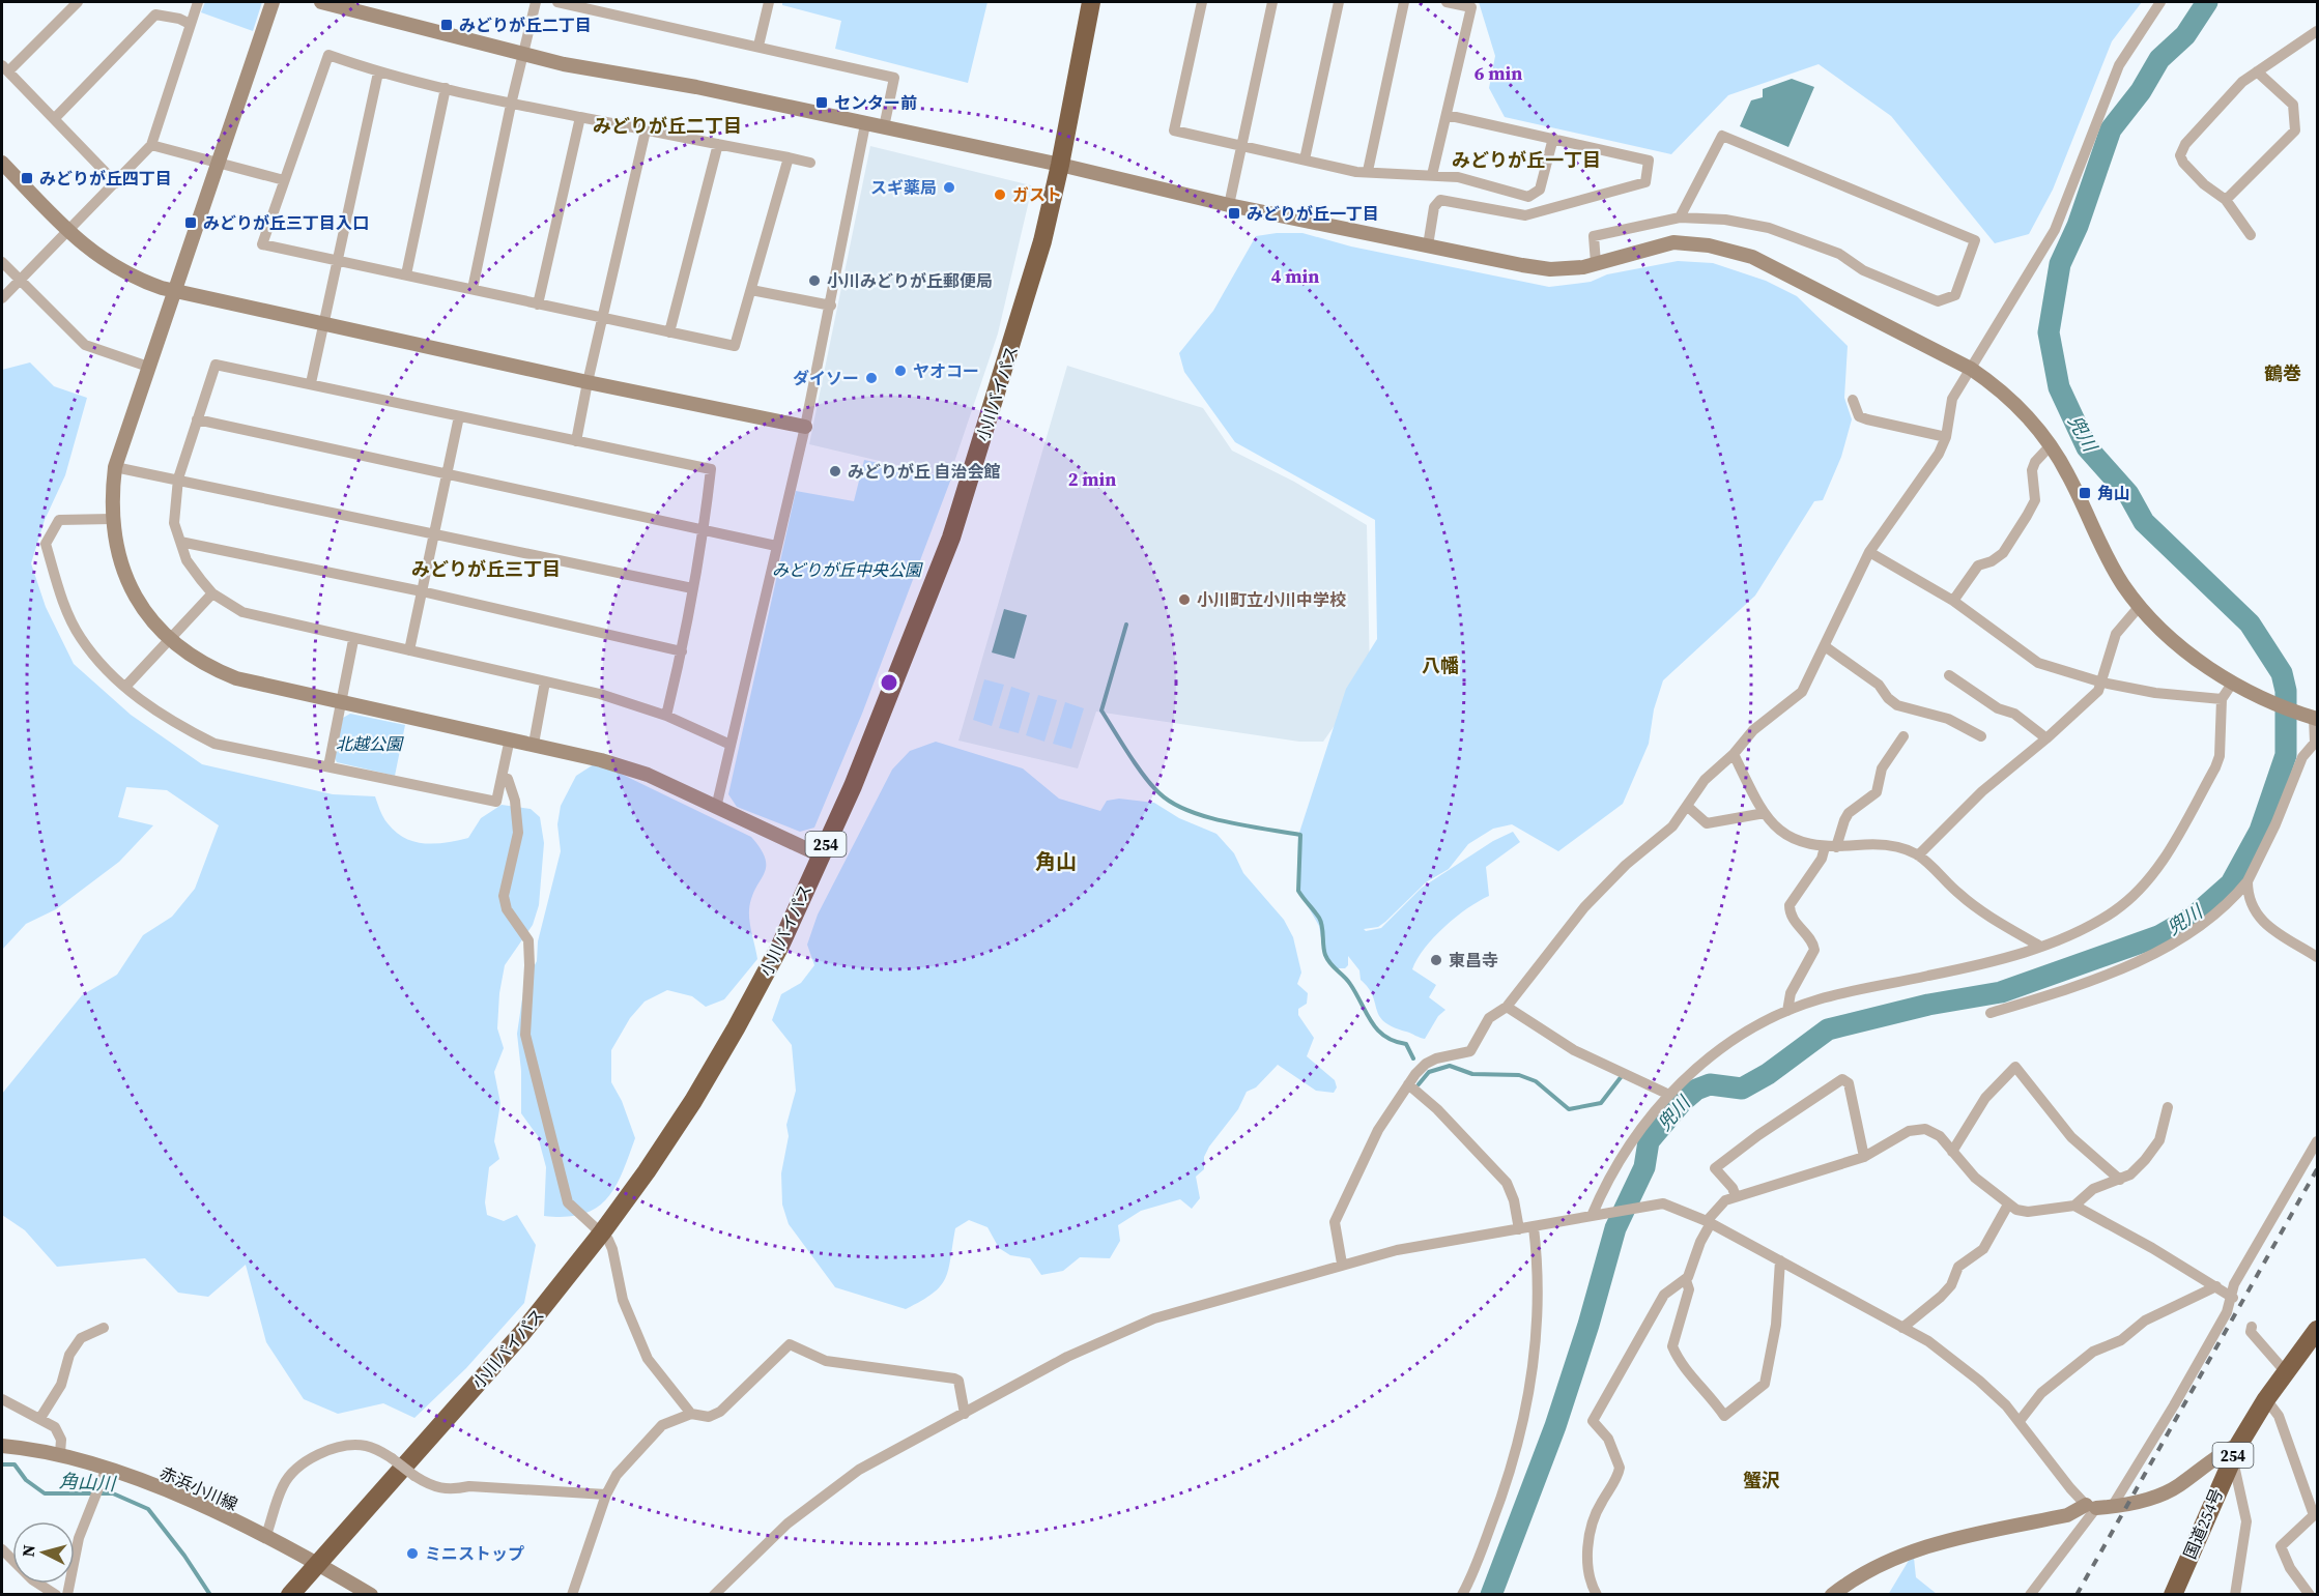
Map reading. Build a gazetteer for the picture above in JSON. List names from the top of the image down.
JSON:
{
  "streets": {
    "highway": ["小川バイパス", "254", "国道254号"],
    "street": ["赤浜小川線"]
  },
  "crossings": [
    ["小川バイパス", "赤浜小川線"]
  ],
  "districts": [
    "みどりが丘二丁目",
    "みどりが丘一丁目",
    "鶴巻",
    "みどりが丘三丁目",
    "八幡",
    "角山",
    "蟹沢"
  ],
  "water": ["兜川", "角山川"],
  "parks": ["みどりが丘中央公園", "北越公園"],
  "places": {
    "transit": [
      "みどりが丘二丁目",
      "センター前",
      "みどりが丘四丁目",
      "みどりが丘一丁目",
      "みどりが丘三丁目入口",
      "角山"
    ],
    "other": [
      "スギ薬局",
      "ガスト",
      "小川みどりが丘郵便局",
      "ヤオコー",
      "ダイソー",
      "みどりが丘 自治会館",
      "小川町立小川中学校",
      "東昌寺",
      "ミニストップ"
    ]
  },
  "north": "left",
  "rings": ["6 min", "4 min", "2 min"]
}
